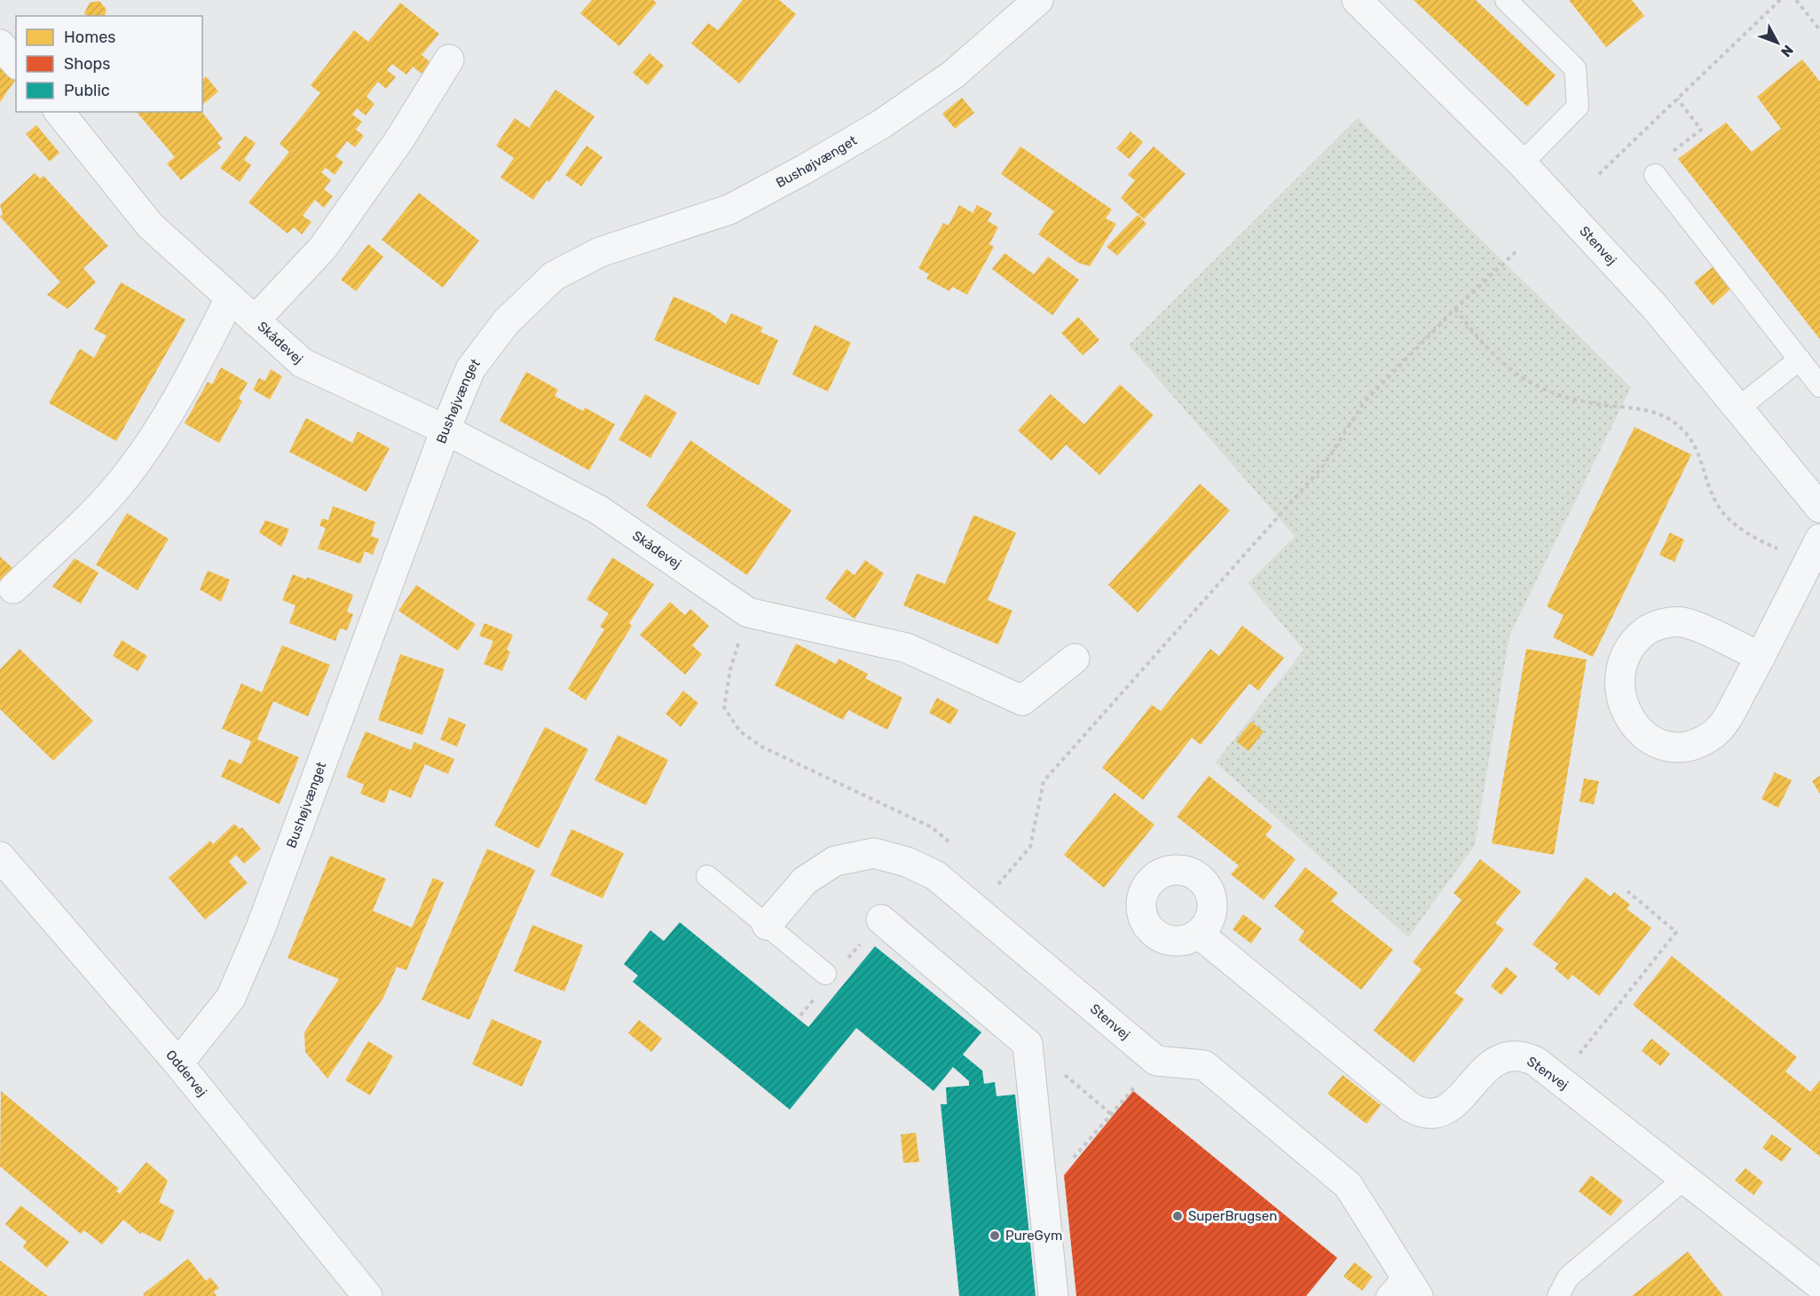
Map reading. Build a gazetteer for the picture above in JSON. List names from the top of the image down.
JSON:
{
  "streets": {
    "street": [
      "Bushøjvænget",
      "Stenvej",
      "Skådevej",
      "Oddervej"
    ]
  },
  "crossings": [
    ["Bushøjvænget", "Skådevej"],
    ["Bushøjvænget", "Oddervej"]
  ],
  "places": ["SuperBrugsen", "PureGym"],
  "legend": ["Homes", "Shops", "Public"],
  "north": "bottom right"
}
